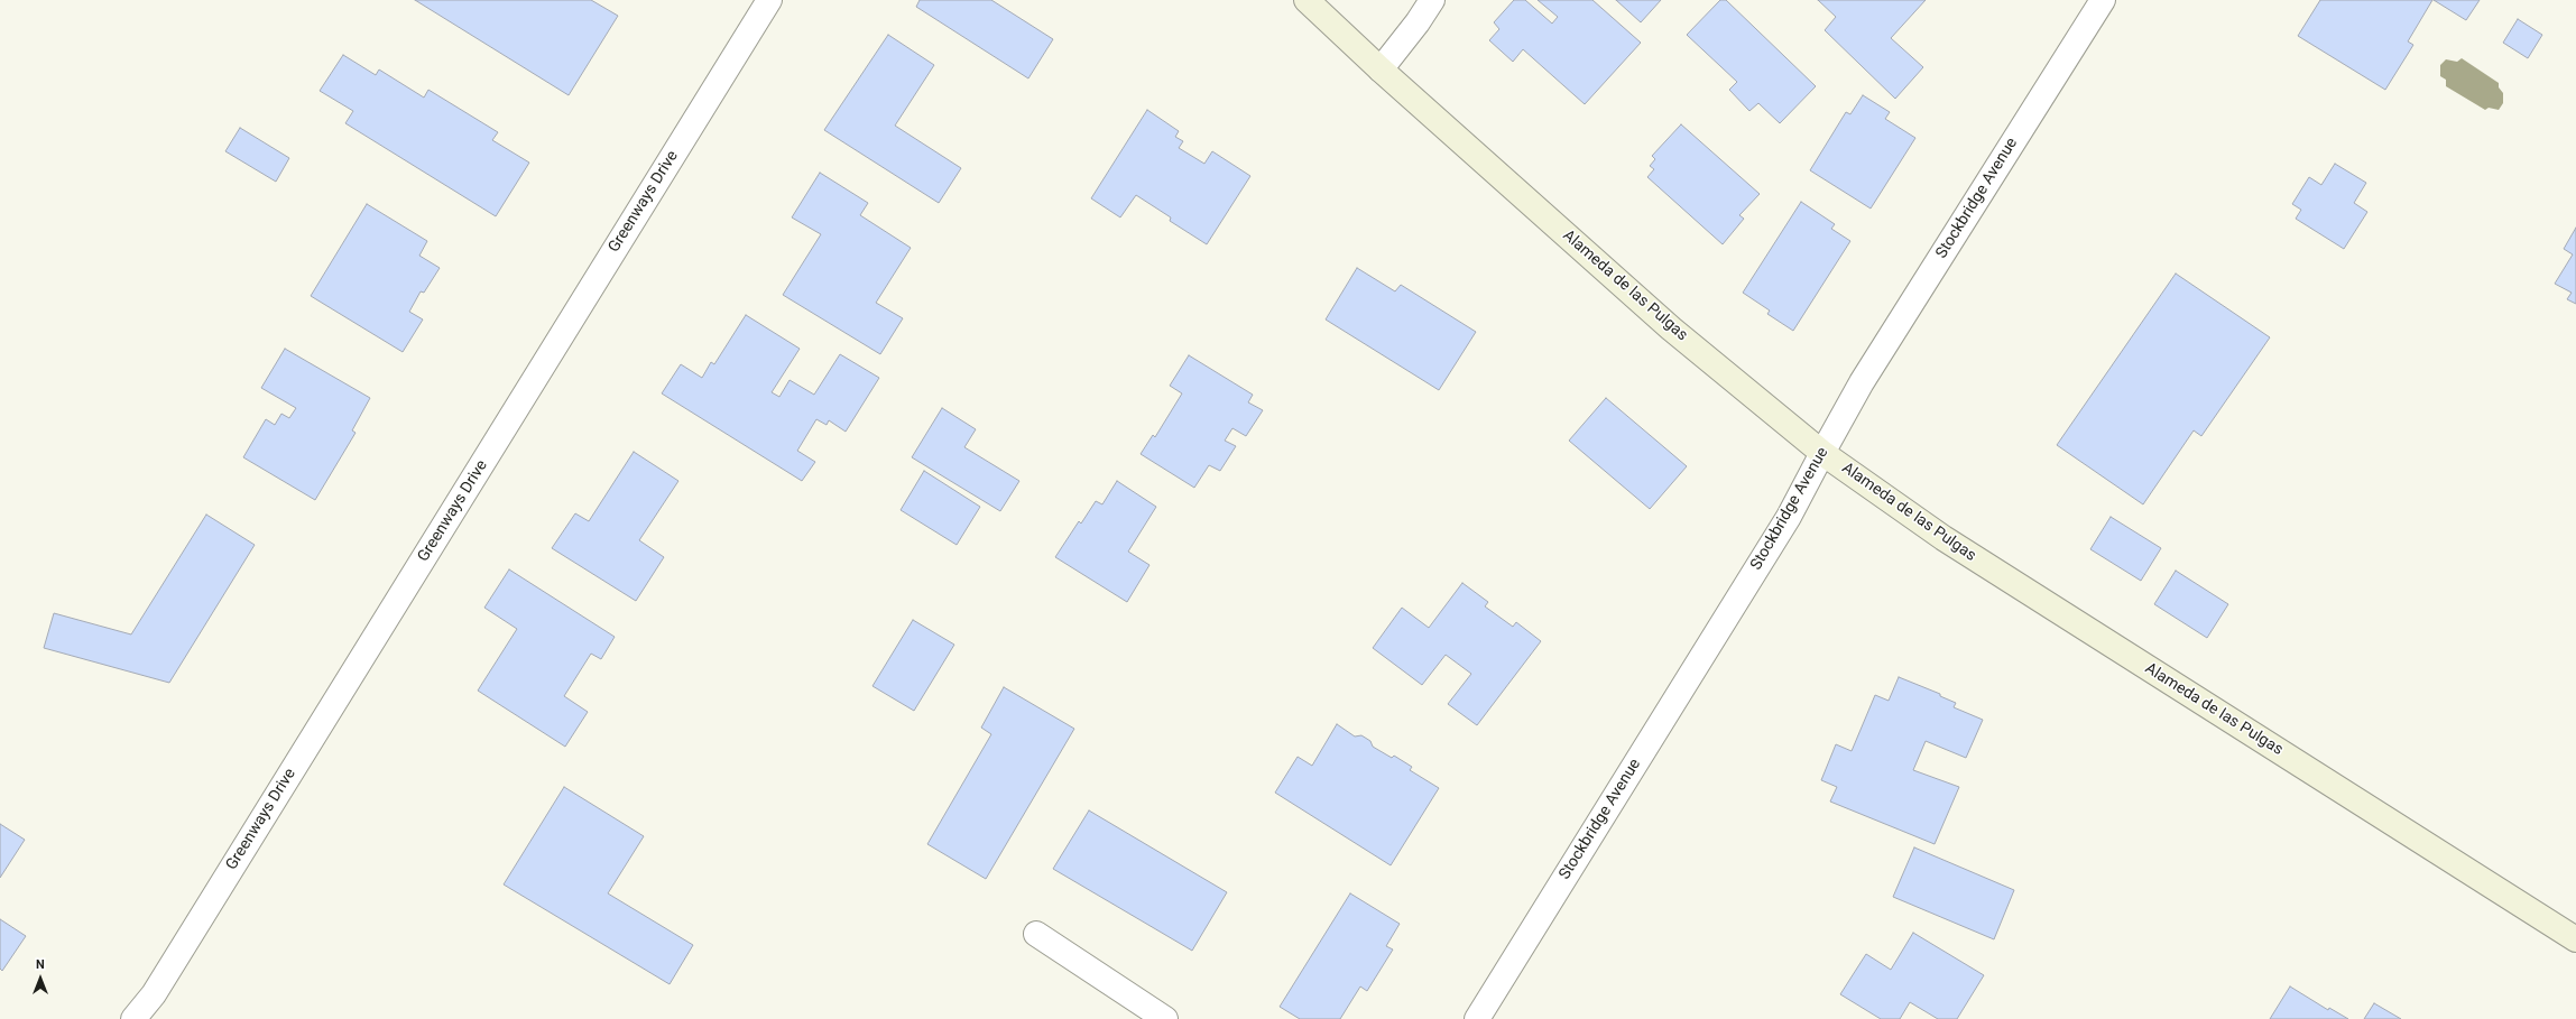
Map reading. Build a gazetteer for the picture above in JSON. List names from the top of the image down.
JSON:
{
  "streets": {
    "main road": ["Alameda de las Pulgas"],
    "street": ["Stockbridge Avenue", "Greenways Drive"]
  },
  "crossings": [
    ["Stockbridge Avenue", "Alameda de las Pulgas"]
  ],
  "north": "top"
}
